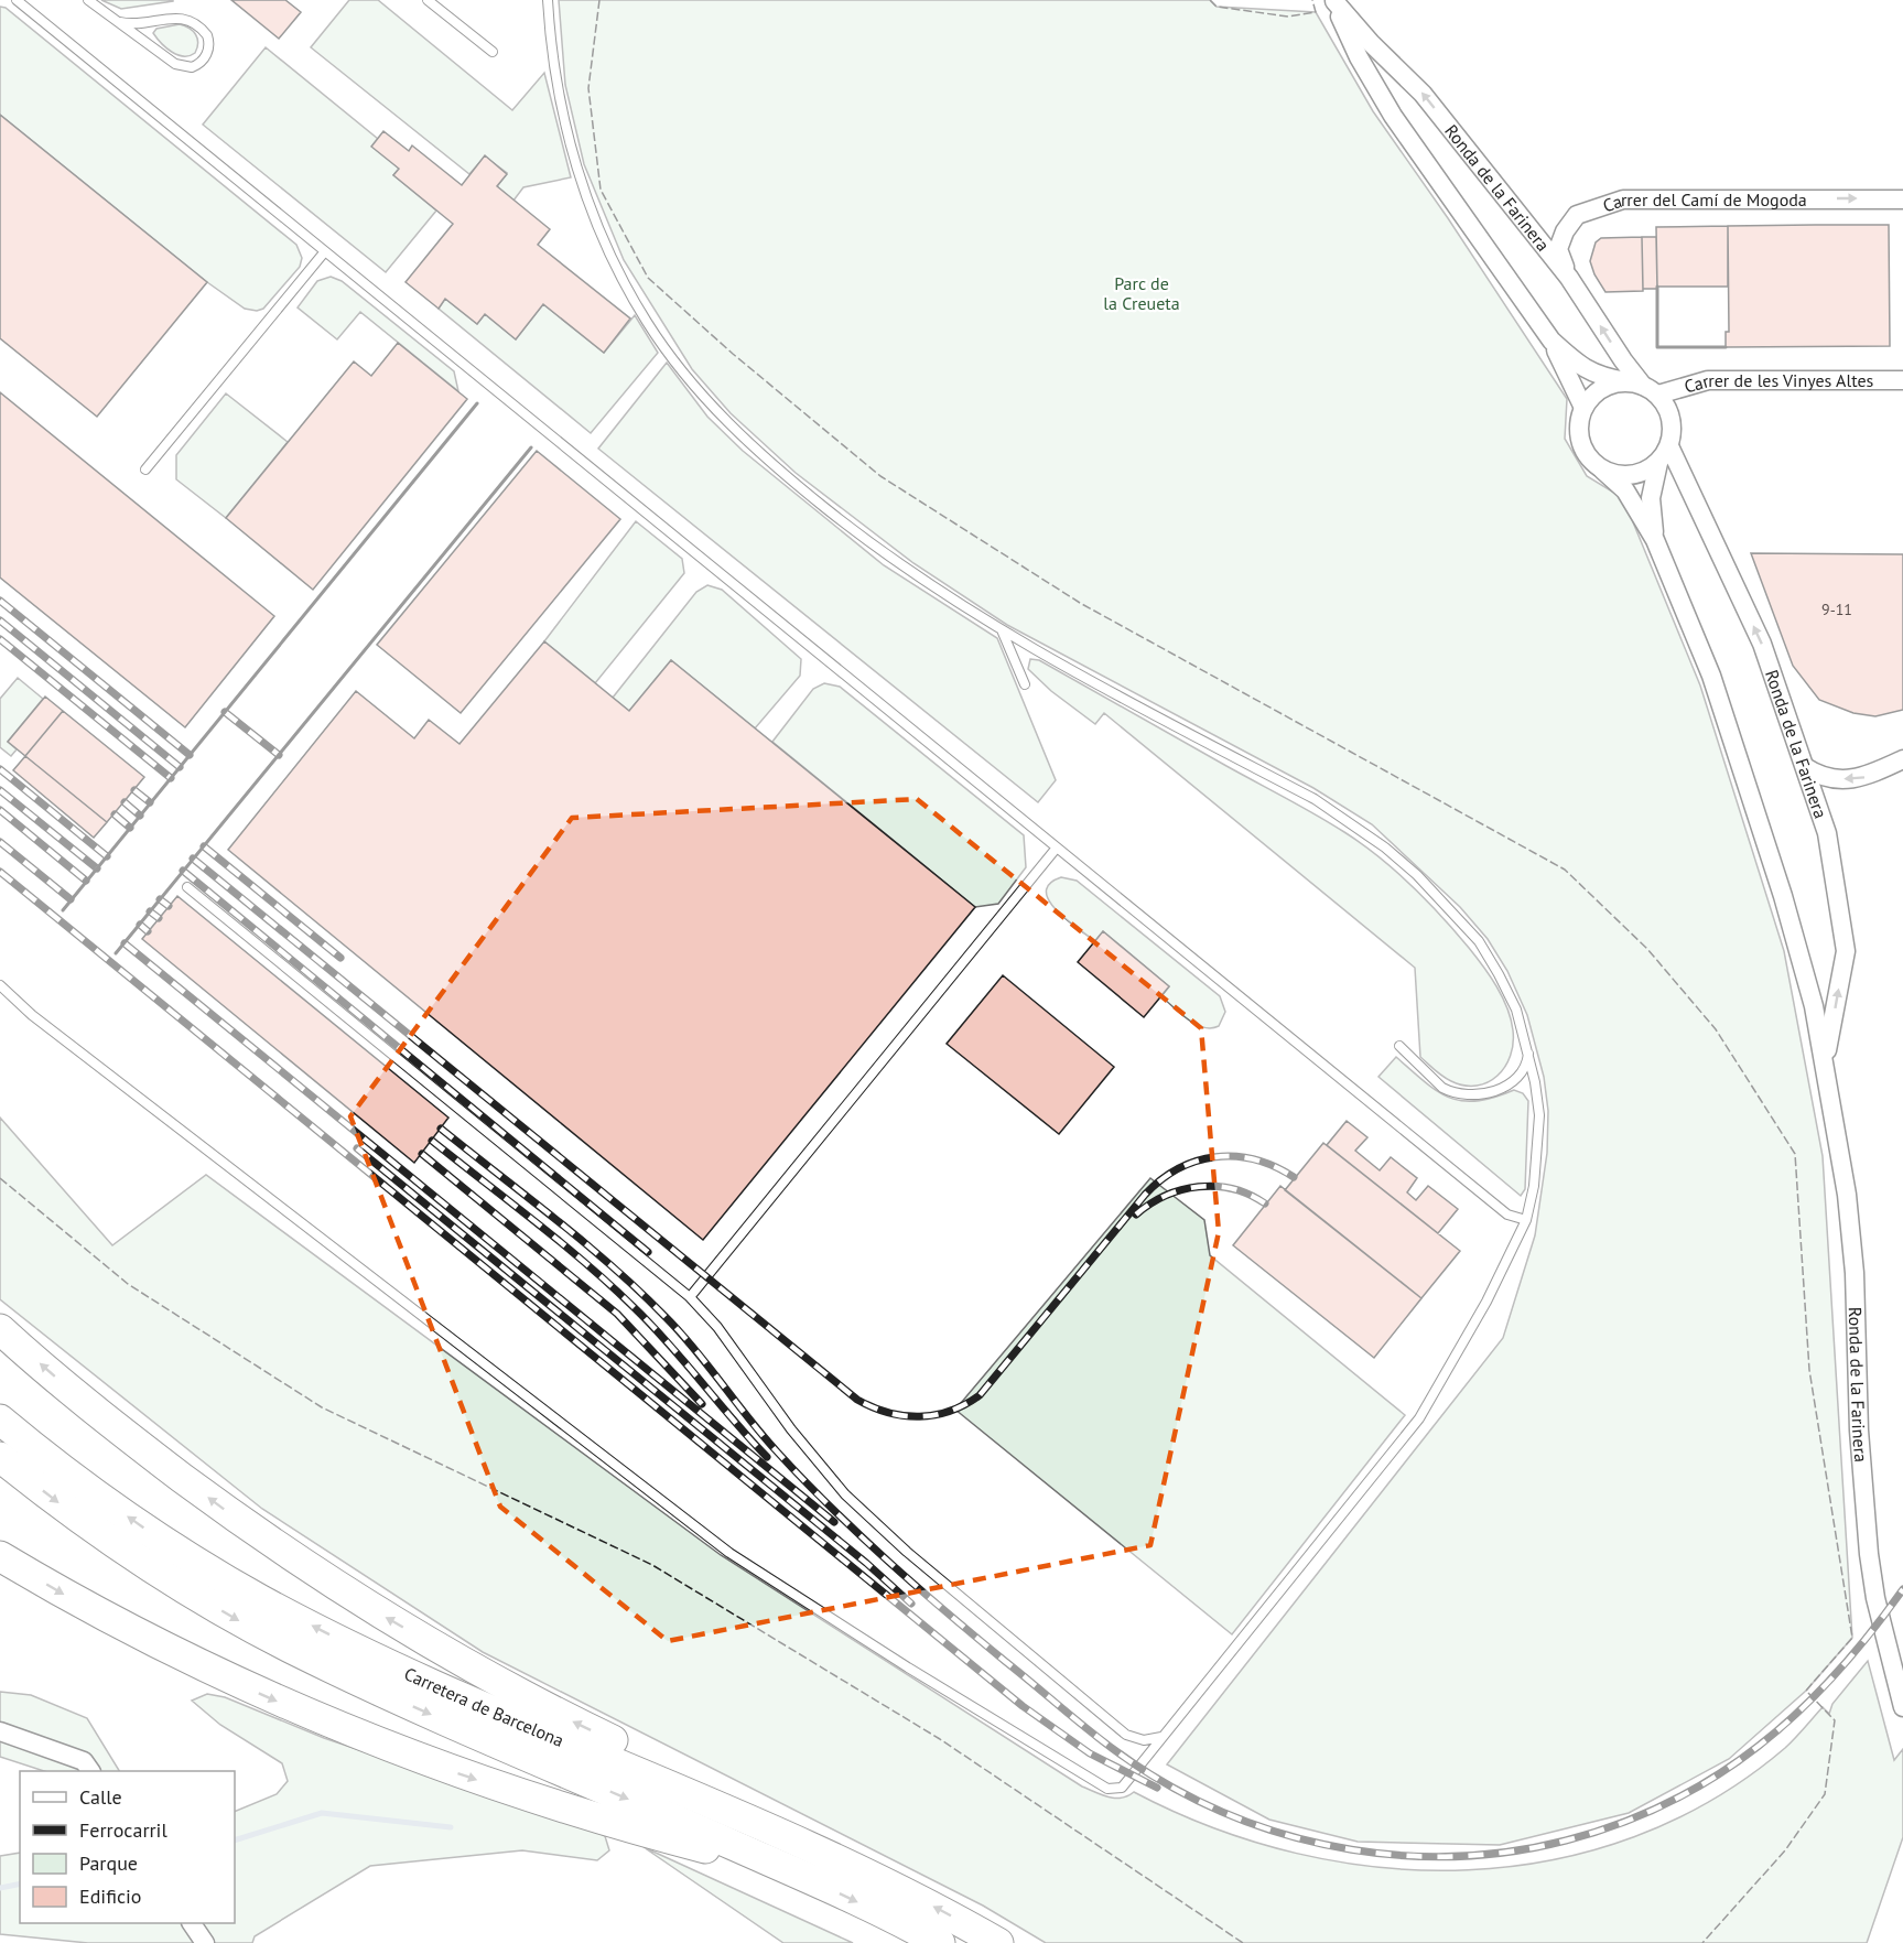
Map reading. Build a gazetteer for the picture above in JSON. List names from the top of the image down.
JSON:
{
  "streets": {
    "highway": ["Carretera de Barcelona"],
    "street": ["Ronda de la Farinera", "Carrer del Camí de Mogoda", "Carrer de les Vinyes Altes"]
  },
  "crossings": [
    ["Ronda de la Farinera", "Carrer del Camí de Mogoda"],
    ["Ronda de la Farinera", "Carrer de les Vinyes Altes"]
  ],
  "one_way": ["Carrer del Camí de Mogoda"],
  "parks": ["Parc de la Creueta"],
  "house_numbers": ["9-11"],
  "legend": [
    "Calle",
    "Ferrocarril",
    "Parque",
    "Edificio"
  ]
}
